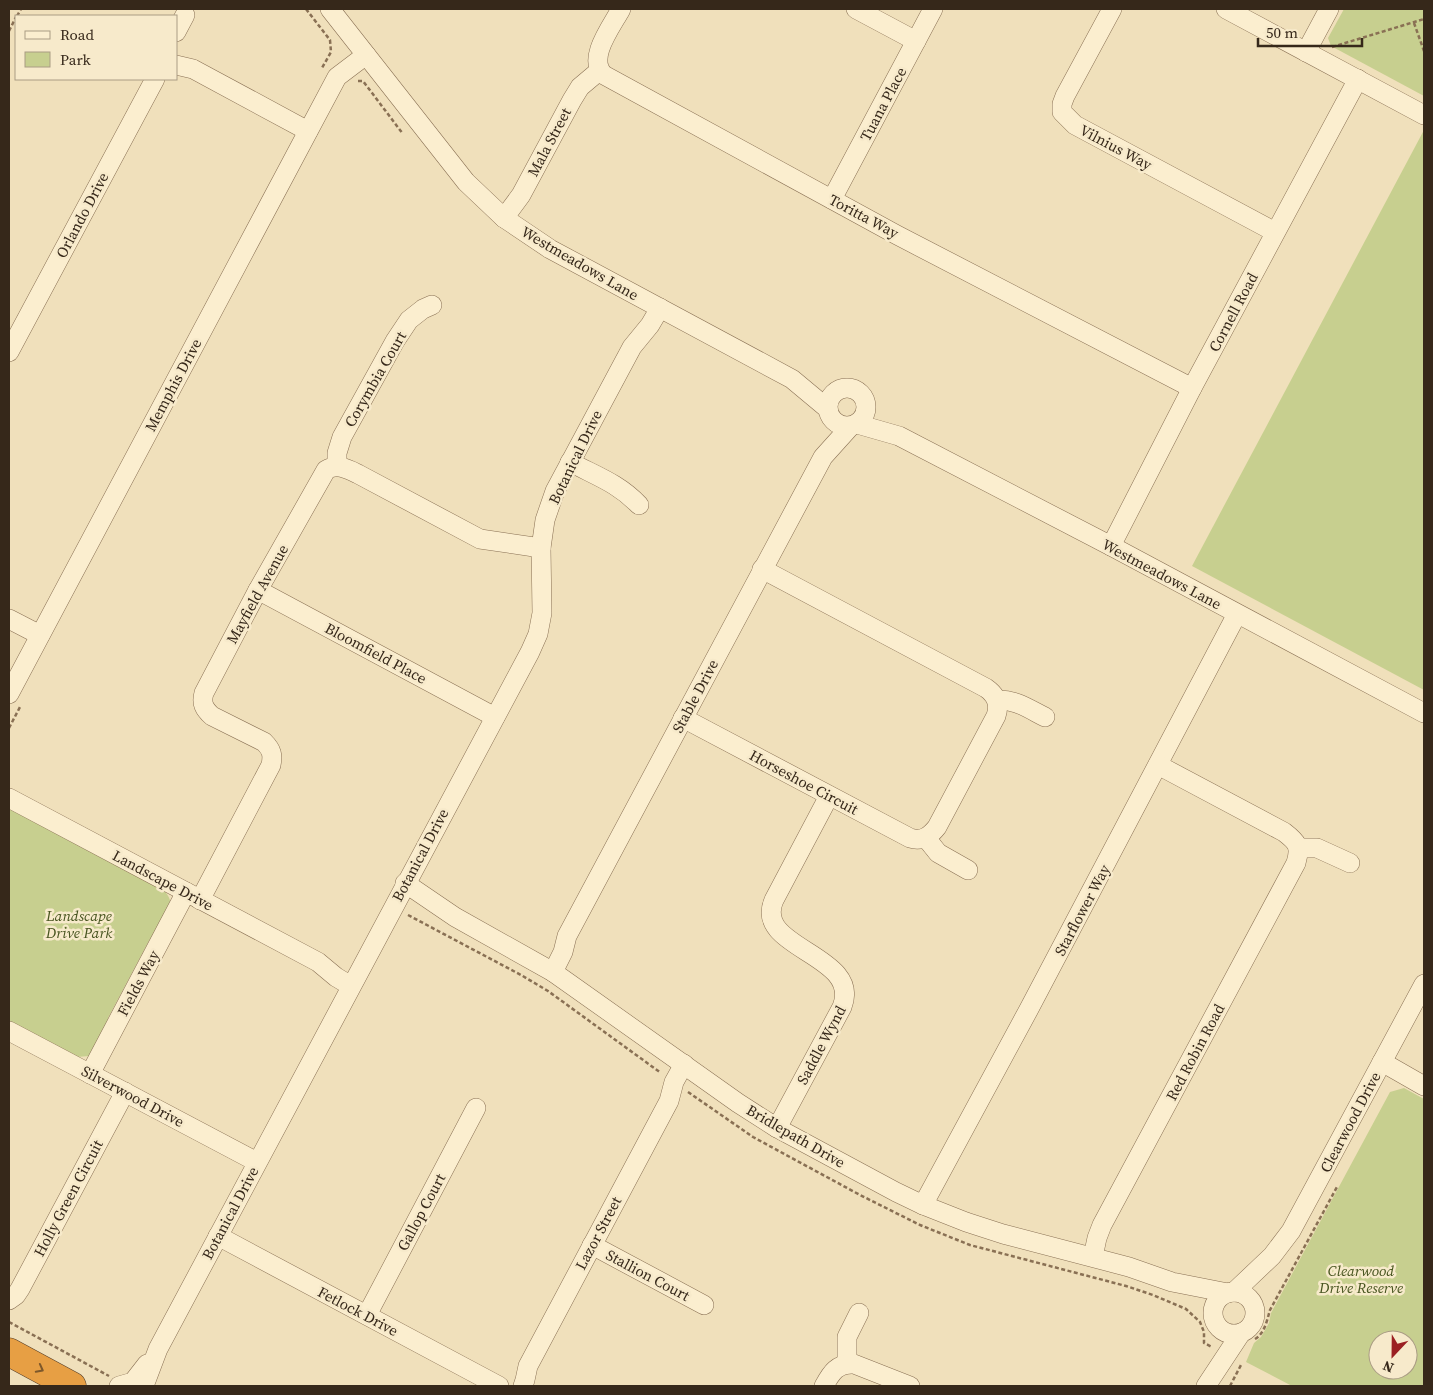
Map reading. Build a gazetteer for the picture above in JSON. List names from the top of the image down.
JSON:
{
  "streets": {
    "street": [
      "Tuana Place",
      "Mala Street",
      "Vilnius Way",
      "Orlando Drive",
      "Toritta Way",
      "Westmeadows Lane",
      "Cornell Road",
      "Corymbia Court",
      "Memphis Drive",
      "Botanical Drive",
      "Mayfield Avenue",
      "Bloomfield Place",
      "Stable Drive",
      "Horseshoe Circuit",
      "Landscape Drive",
      "Starflower Way",
      "Fields Way",
      "Saddle Wynd",
      "Red Robin Road",
      "Silverwood Drive",
      "Clearwood Drive",
      "Bridlepath Drive",
      "Holly Green Circuit",
      "Gallop Court",
      "Lazor Street",
      "Stallion Court",
      "Fetlock Drive"
    ]
  },
  "crossings": [
    ["Tuana Place", "Toritta Way"],
    ["Mala Street", "Toritta Way"],
    ["Mala Street", "Westmeadows Lane"],
    ["Vilnius Way", "Cornell Road"],
    ["Toritta Way", "Cornell Road"],
    ["Westmeadows Lane", "Cornell Road"],
    ["Westmeadows Lane", "Memphis Drive"],
    ["Westmeadows Lane", "Botanical Drive"],
    ["Westmeadows Lane", "Stable Drive"],
    ["Westmeadows Lane", "Starflower Way"],
    ["Corymbia Court", "Mayfield Avenue"],
    ["Botanical Drive", "Bloomfield Place"],
    ["Botanical Drive", "Landscape Drive"],
    ["Botanical Drive", "Silverwood Drive"],
    ["Botanical Drive", "Bridlepath Drive"],
    ["Botanical Drive", "Fetlock Drive"],
    ["Mayfield Avenue", "Bloomfield Place"],
    ["Mayfield Avenue", "Landscape Drive"],
    ["Mayfield Avenue", "Fields Way"],
    ["Stable Drive", "Horseshoe Circuit"],
    ["Stable Drive", "Bridlepath Drive"],
    ["Horseshoe Circuit", "Saddle Wynd"],
    ["Landscape Drive", "Fields Way"],
    ["Starflower Way", "Bridlepath Drive"],
    ["Fields Way", "Silverwood Drive"],
    ["Saddle Wynd", "Bridlepath Drive"],
    ["Red Robin Road", "Bridlepath Drive"],
    ["Silverwood Drive", "Holly Green Circuit"],
    ["Clearwood Drive", "Bridlepath Drive"],
    ["Bridlepath Drive", "Lazor Street"],
    ["Gallop Court", "Fetlock Drive"],
    ["Lazor Street", "Stallion Court"]
  ],
  "parks": ["Landscape Drive Park", "Clearwood Drive Reserve"],
  "legend": ["Road", "Park"],
  "scale_bar": "50 m",
  "north": "bottom"
}
